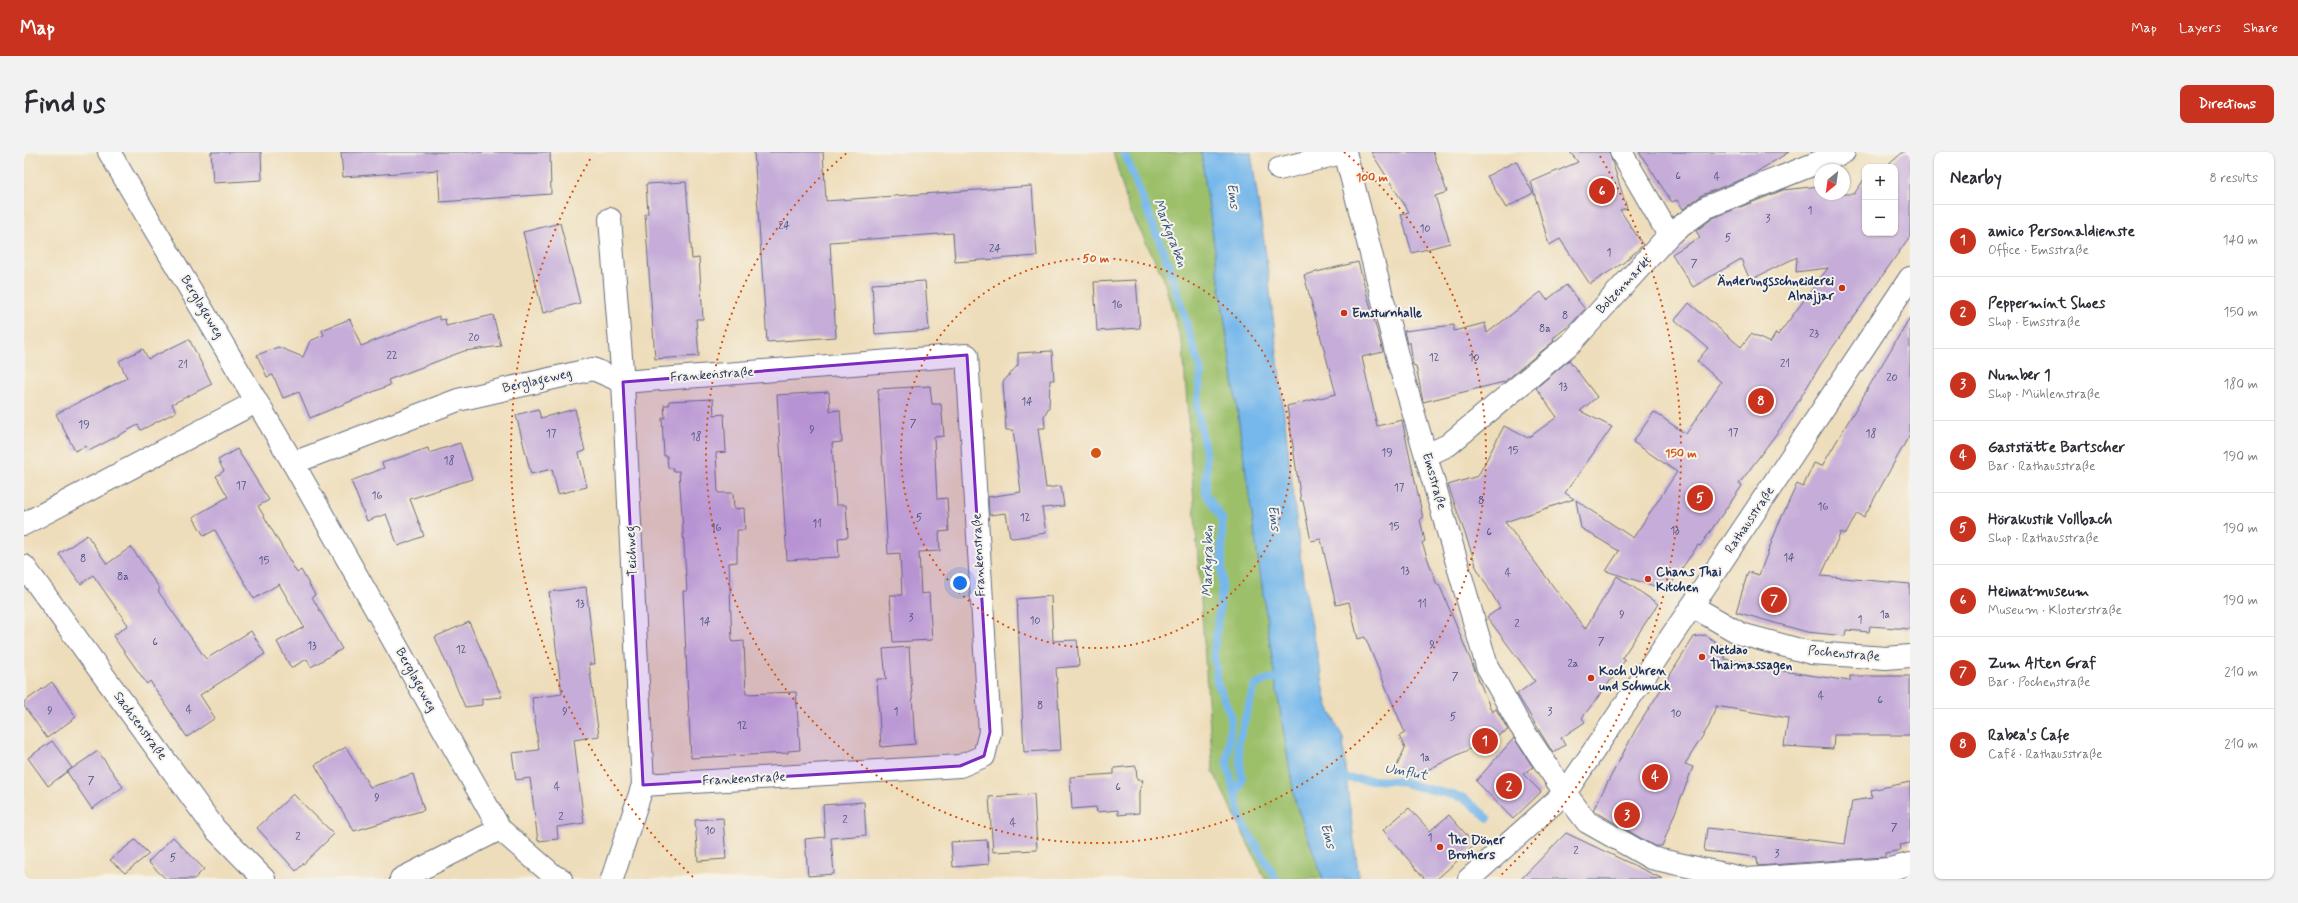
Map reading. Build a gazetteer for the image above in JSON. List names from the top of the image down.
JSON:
{
  "streets": {
    "street": [
      "Bolzenmarkt",
      "Berglageweg",
      "Frankenstraße",
      "Emsstraße",
      "Rathausstraße",
      "Teichweg",
      "Pochenstraße",
      "Sachsenstraße"
    ]
  },
  "crossings": [
    ["Bolzenmarkt", "Emsstraße"],
    ["Berglageweg", "Frankenstraße"],
    ["Berglageweg", "Teichweg"],
    ["Frankenstraße", "Teichweg"],
    ["Emsstraße", "Rathausstraße"],
    ["Rathausstraße", "Pochenstraße"]
  ],
  "water": ["Ems", "Markgraben", "Umflut"],
  "places": [
    "Änderungsschneiderei Alnajjar",
    "Emsturnhalle",
    "Chans Thai Kitchen",
    "Netdao Thaimassagen",
    "Koch Uhren und Schmuck",
    "The Döner Brothers"
  ],
  "house_numbers": [
    "6",
    "4",
    "1",
    "3",
    "24",
    "10",
    "5",
    "24",
    "1",
    "7",
    "16",
    "8",
    "8a",
    "23",
    "20",
    "22",
    "12",
    "10",
    "21",
    "21",
    "20",
    "13",
    "14",
    "7",
    "19",
    "9",
    "17",
    "17",
    "18",
    "18",
    "15",
    "19",
    "18",
    "17",
    "17",
    "16",
    "8",
    "16",
    "5",
    "12",
    "11",
    "15",
    "16",
    "13",
    "6",
    "14",
    "8",
    "15",
    "13",
    "4",
    "8a",
    "13",
    "11",
    "9",
    "1a",
    "3",
    "1",
    "10",
    "14",
    "2",
    "6",
    "7",
    "9",
    "13",
    "12",
    "2a",
    "7",
    "4",
    "6",
    "8",
    "4",
    "9",
    "9",
    "1",
    "3",
    "10",
    "5",
    "12",
    "1a",
    "7",
    "4",
    "6",
    "9",
    "2",
    "2",
    "4",
    "7",
    "10",
    "2",
    "1",
    "2",
    "3",
    "5"
  ],
  "north": "bottom left",
  "page": {
    "header": "Map",
    "nav": ["Map", "Layers", "Share"],
    "buttons": "Directions",
    "title": "Find us",
    "heading": ["Nearby", "8 results"],
    "map_buttons": ["+", "−"],
    "pins": [
      "6",
      "8",
      "5",
      "7",
      "1",
      "4",
      "2",
      "3"
    ],
    "list": [
      {
        "mark": "1",
        "name": "amico Personaldienste",
        "note": "Office · Emsstraße",
        "value": "140 m"
      },
      {
        "mark": "2",
        "name": "Peppermint Shoes",
        "note": "Shop · Emsstraße",
        "value": "150 m"
      },
      {
        "mark": "3",
        "name": "Number 1",
        "note": "Shop · Mühlenstraße",
        "value": "180 m"
      },
      {
        "mark": "4",
        "name": "Gaststätte Bartscher",
        "note": "Bar · Rathausstraße",
        "value": "190 m"
      },
      {
        "mark": "5",
        "name": "Hörakustik Vollbach",
        "note": "Shop · Rathausstraße",
        "value": "190 m"
      },
      {
        "mark": "6",
        "name": "Heimatmuseum",
        "note": "Museum · Klosterstraße",
        "value": "190 m"
      },
      {
        "mark": "7",
        "name": "Zum Alten Graf",
        "note": "Bar · Pochenstraße",
        "value": "210 m"
      },
      {
        "mark": "8",
        "name": "Rabea's Cafe",
        "note": "Café · Rathausstraße",
        "value": "210 m"
      }
    ]
  },
  "rings": ["100 m", "50 m", "150 m"]
}
